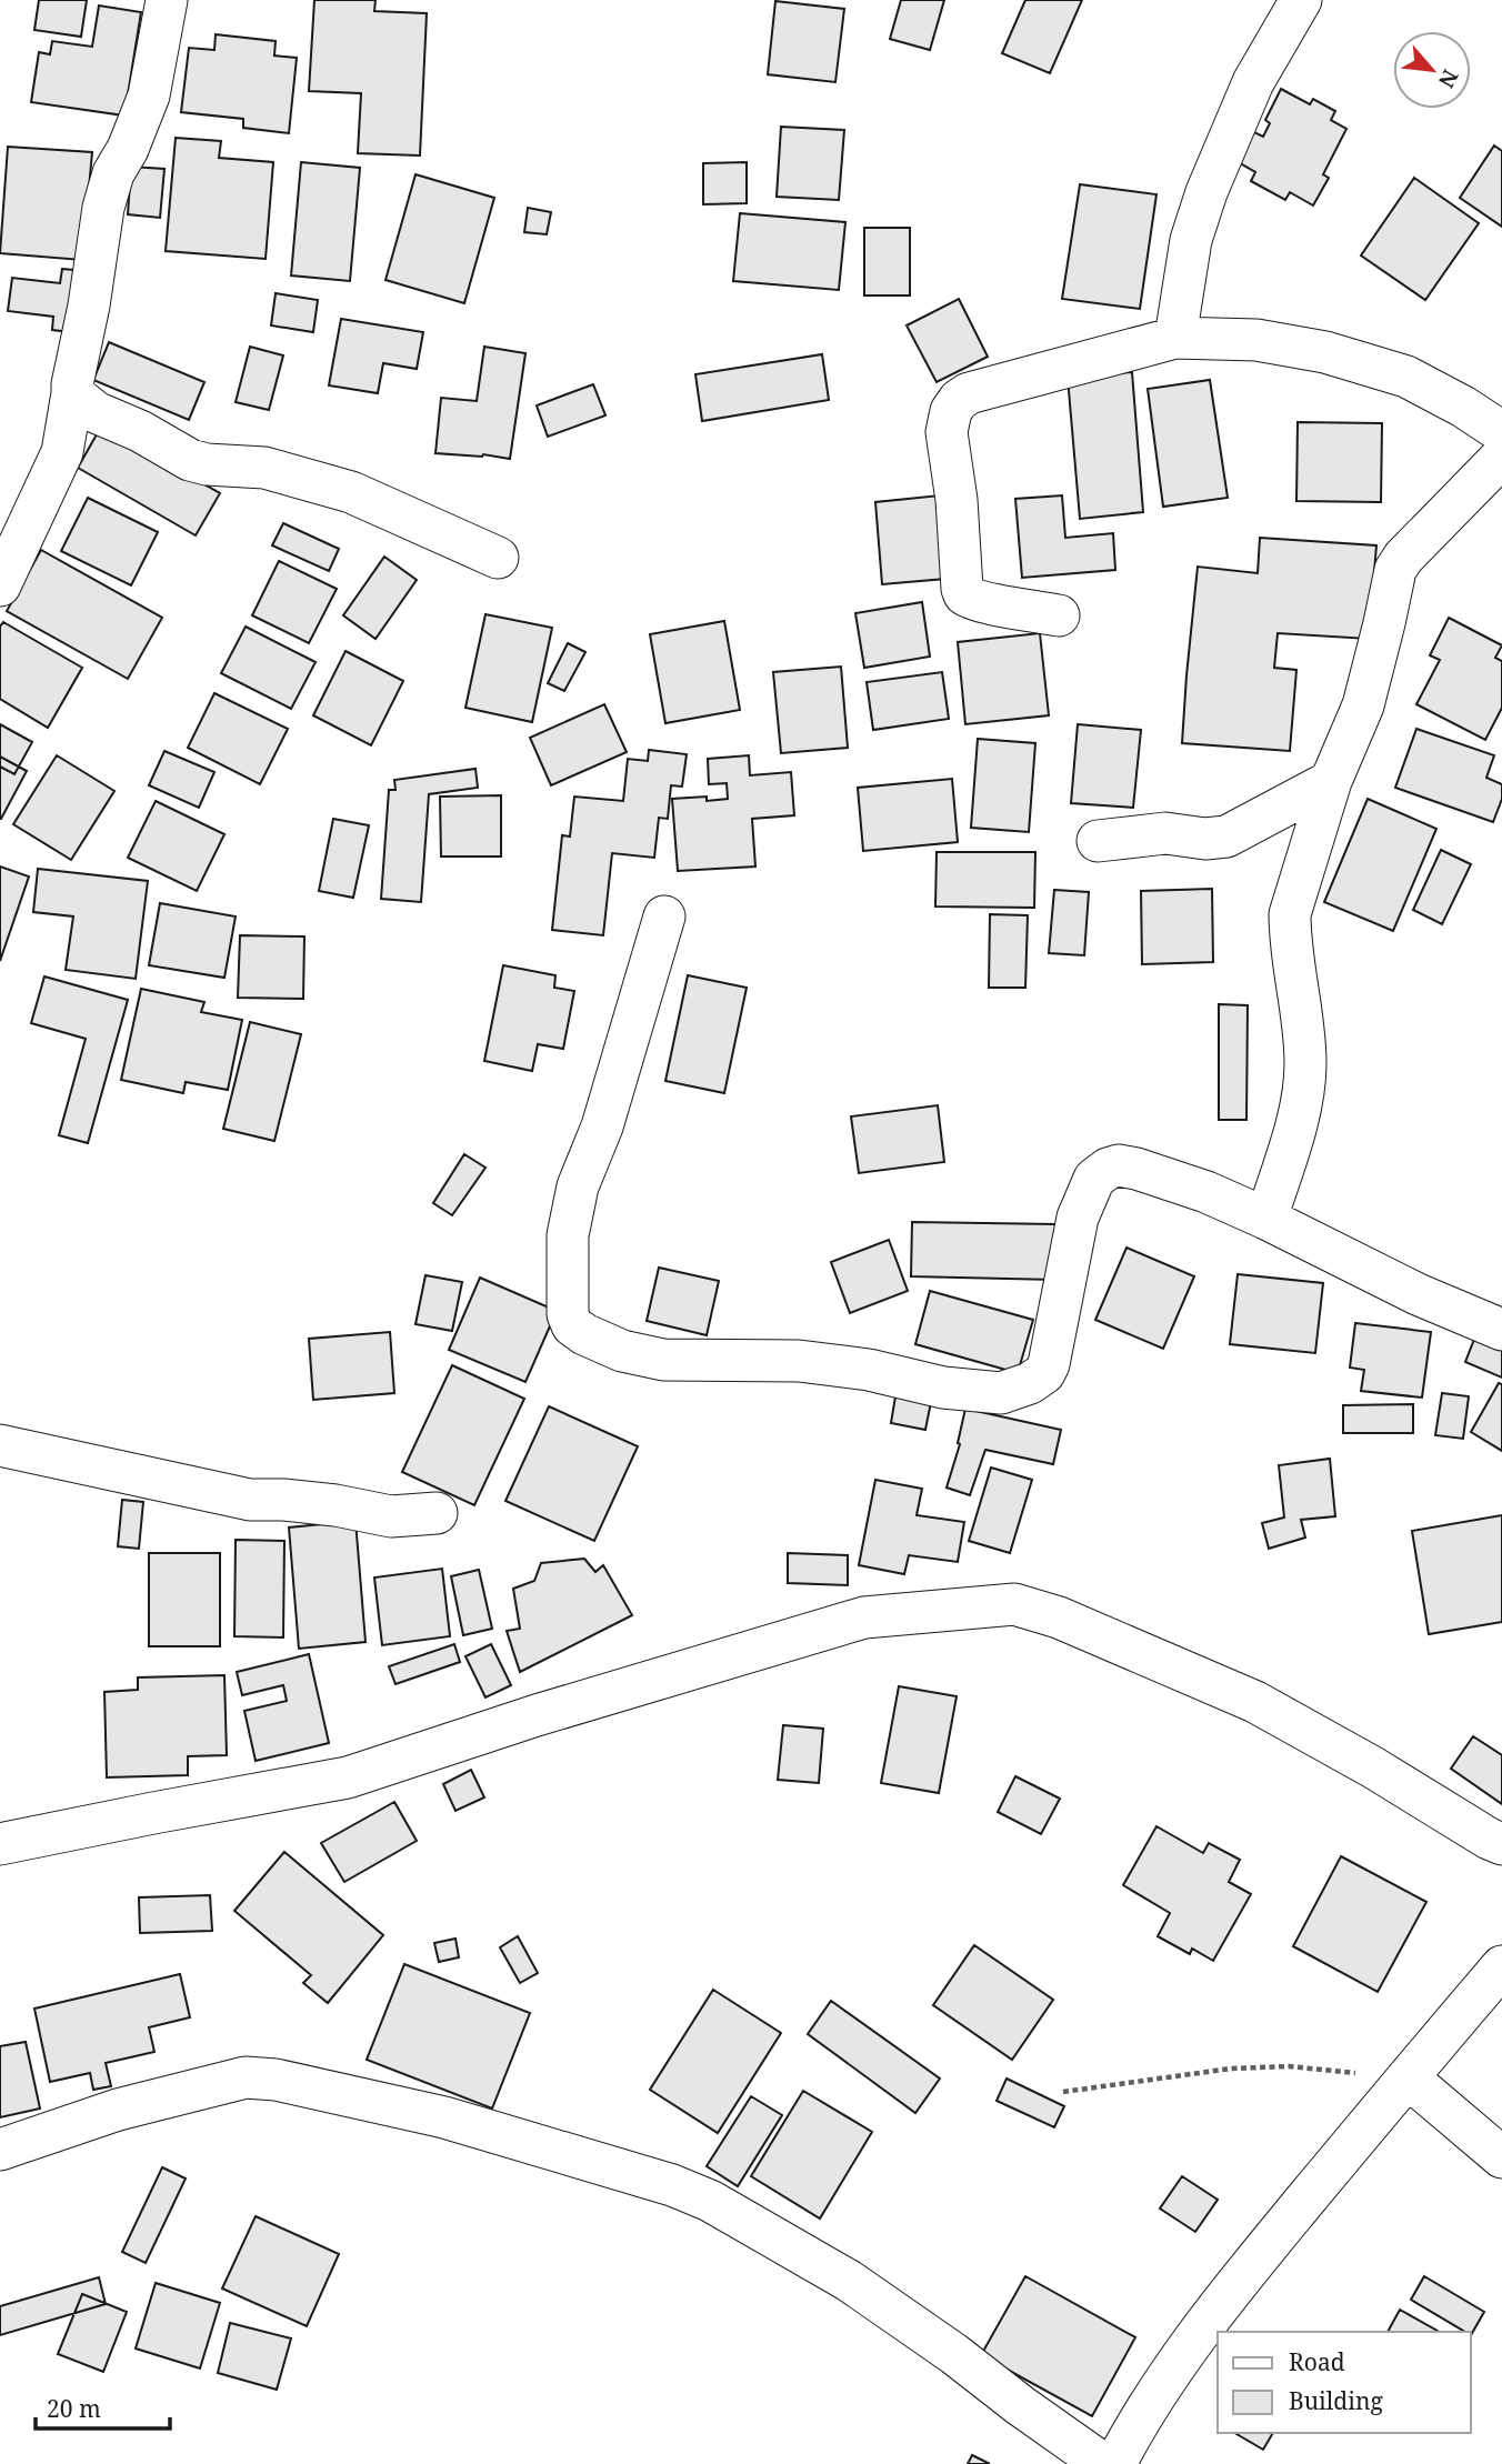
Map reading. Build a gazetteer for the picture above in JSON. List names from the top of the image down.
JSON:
{
  "legend": ["Road", "Building"],
  "scale_bar": "20 m",
  "north": "bottom right"
}
